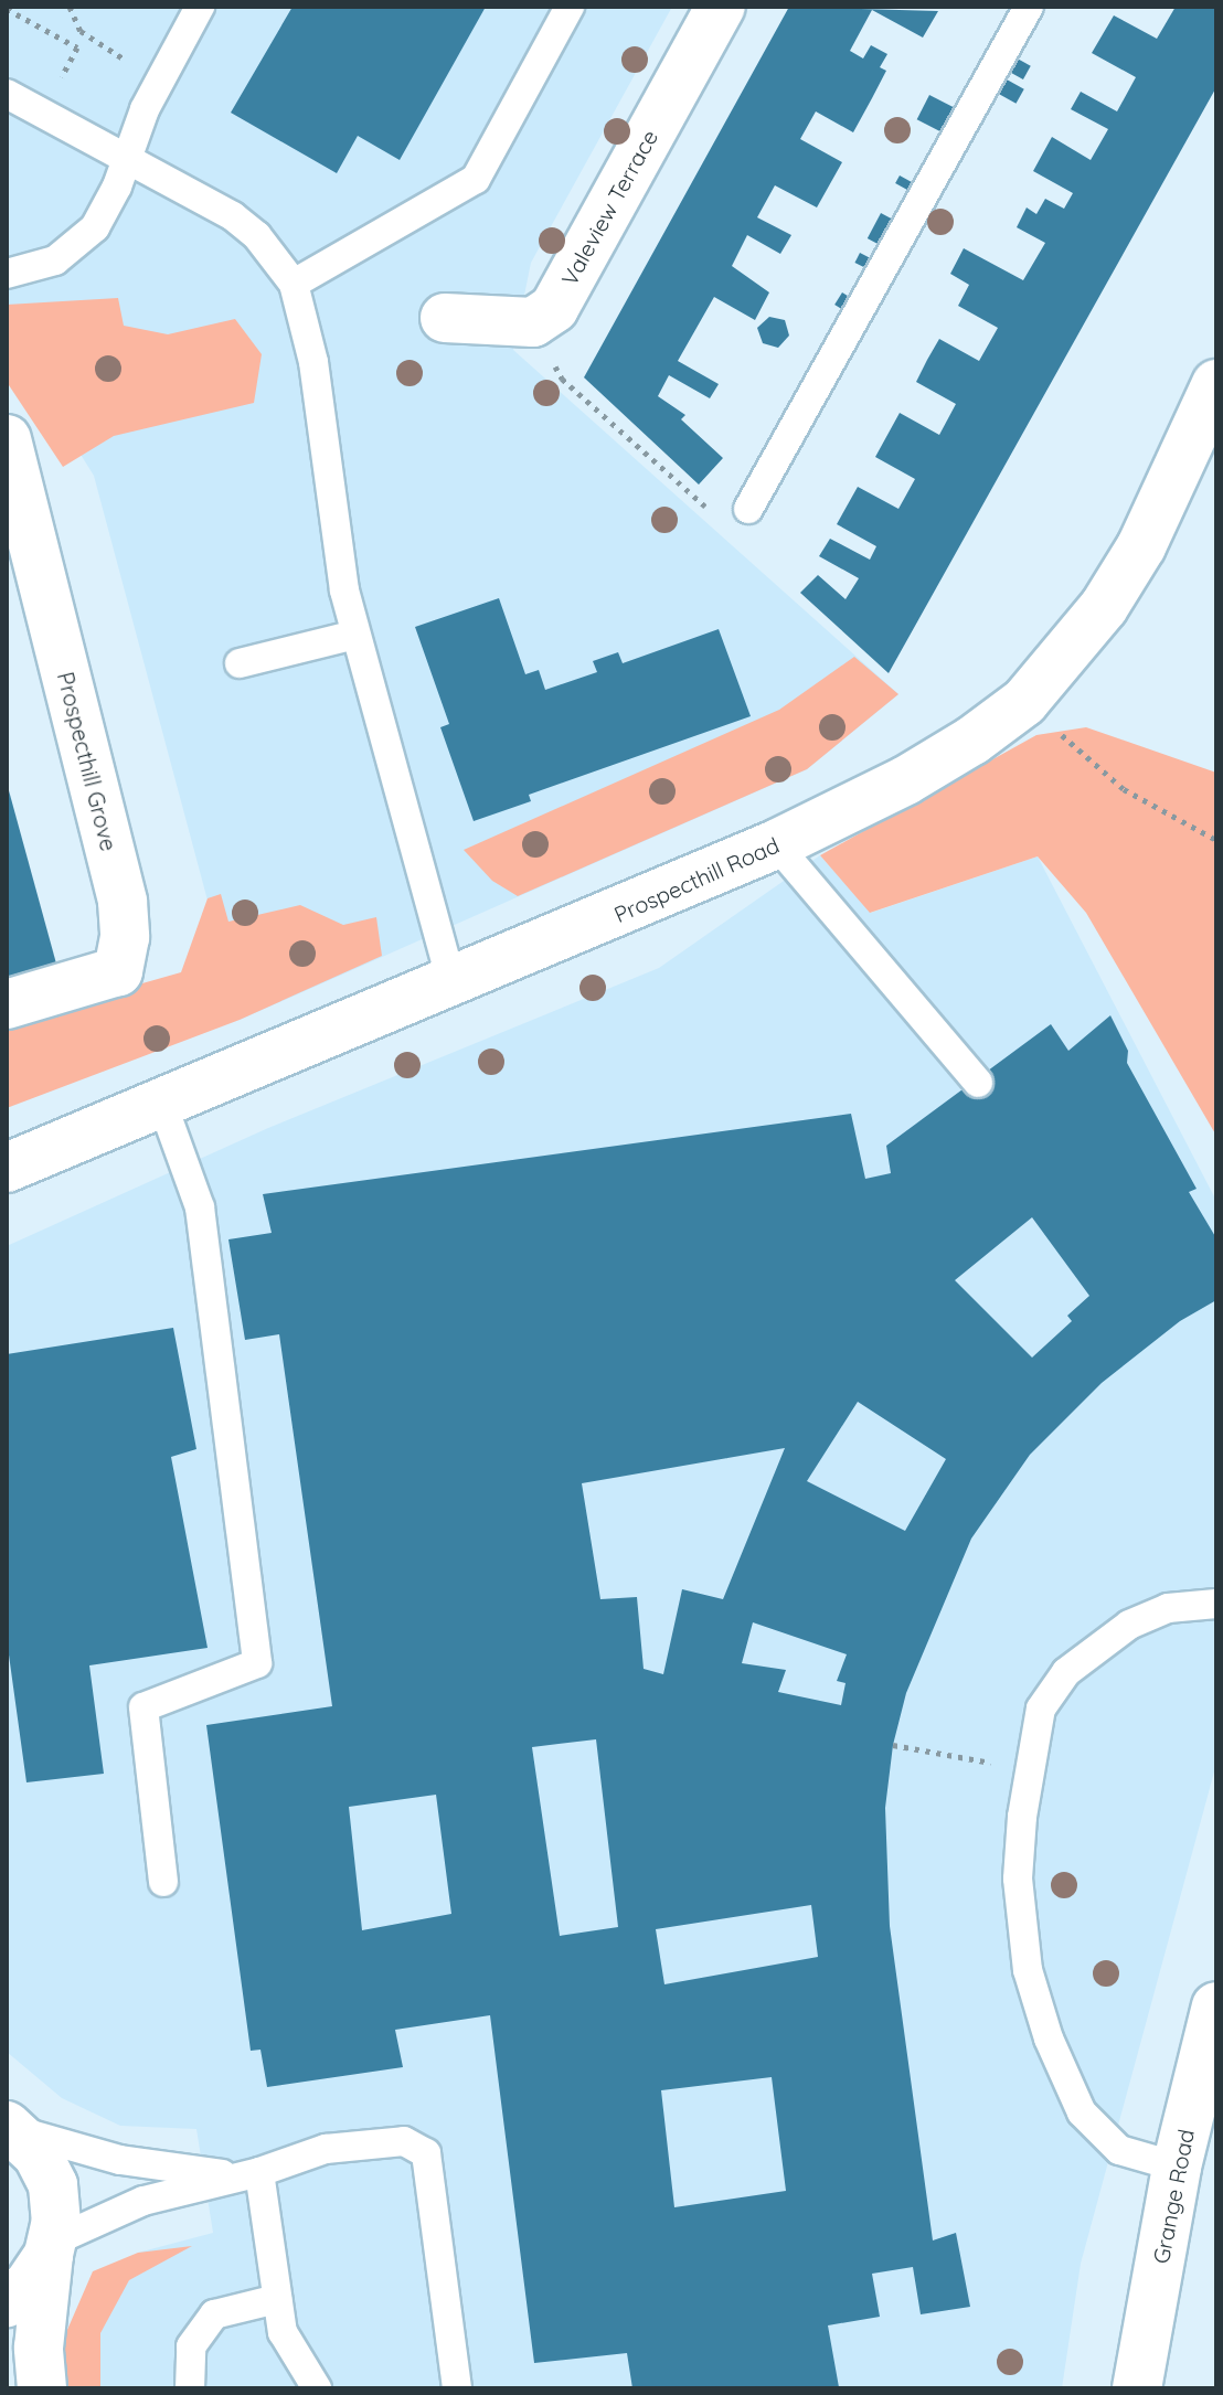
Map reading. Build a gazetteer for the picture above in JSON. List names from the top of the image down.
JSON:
{
  "streets": {
    "street": [
      "Valeview Terrace",
      "Prospecthill Grove",
      "Prospecthill Road",
      "Grange Road"
    ]
  }
}
